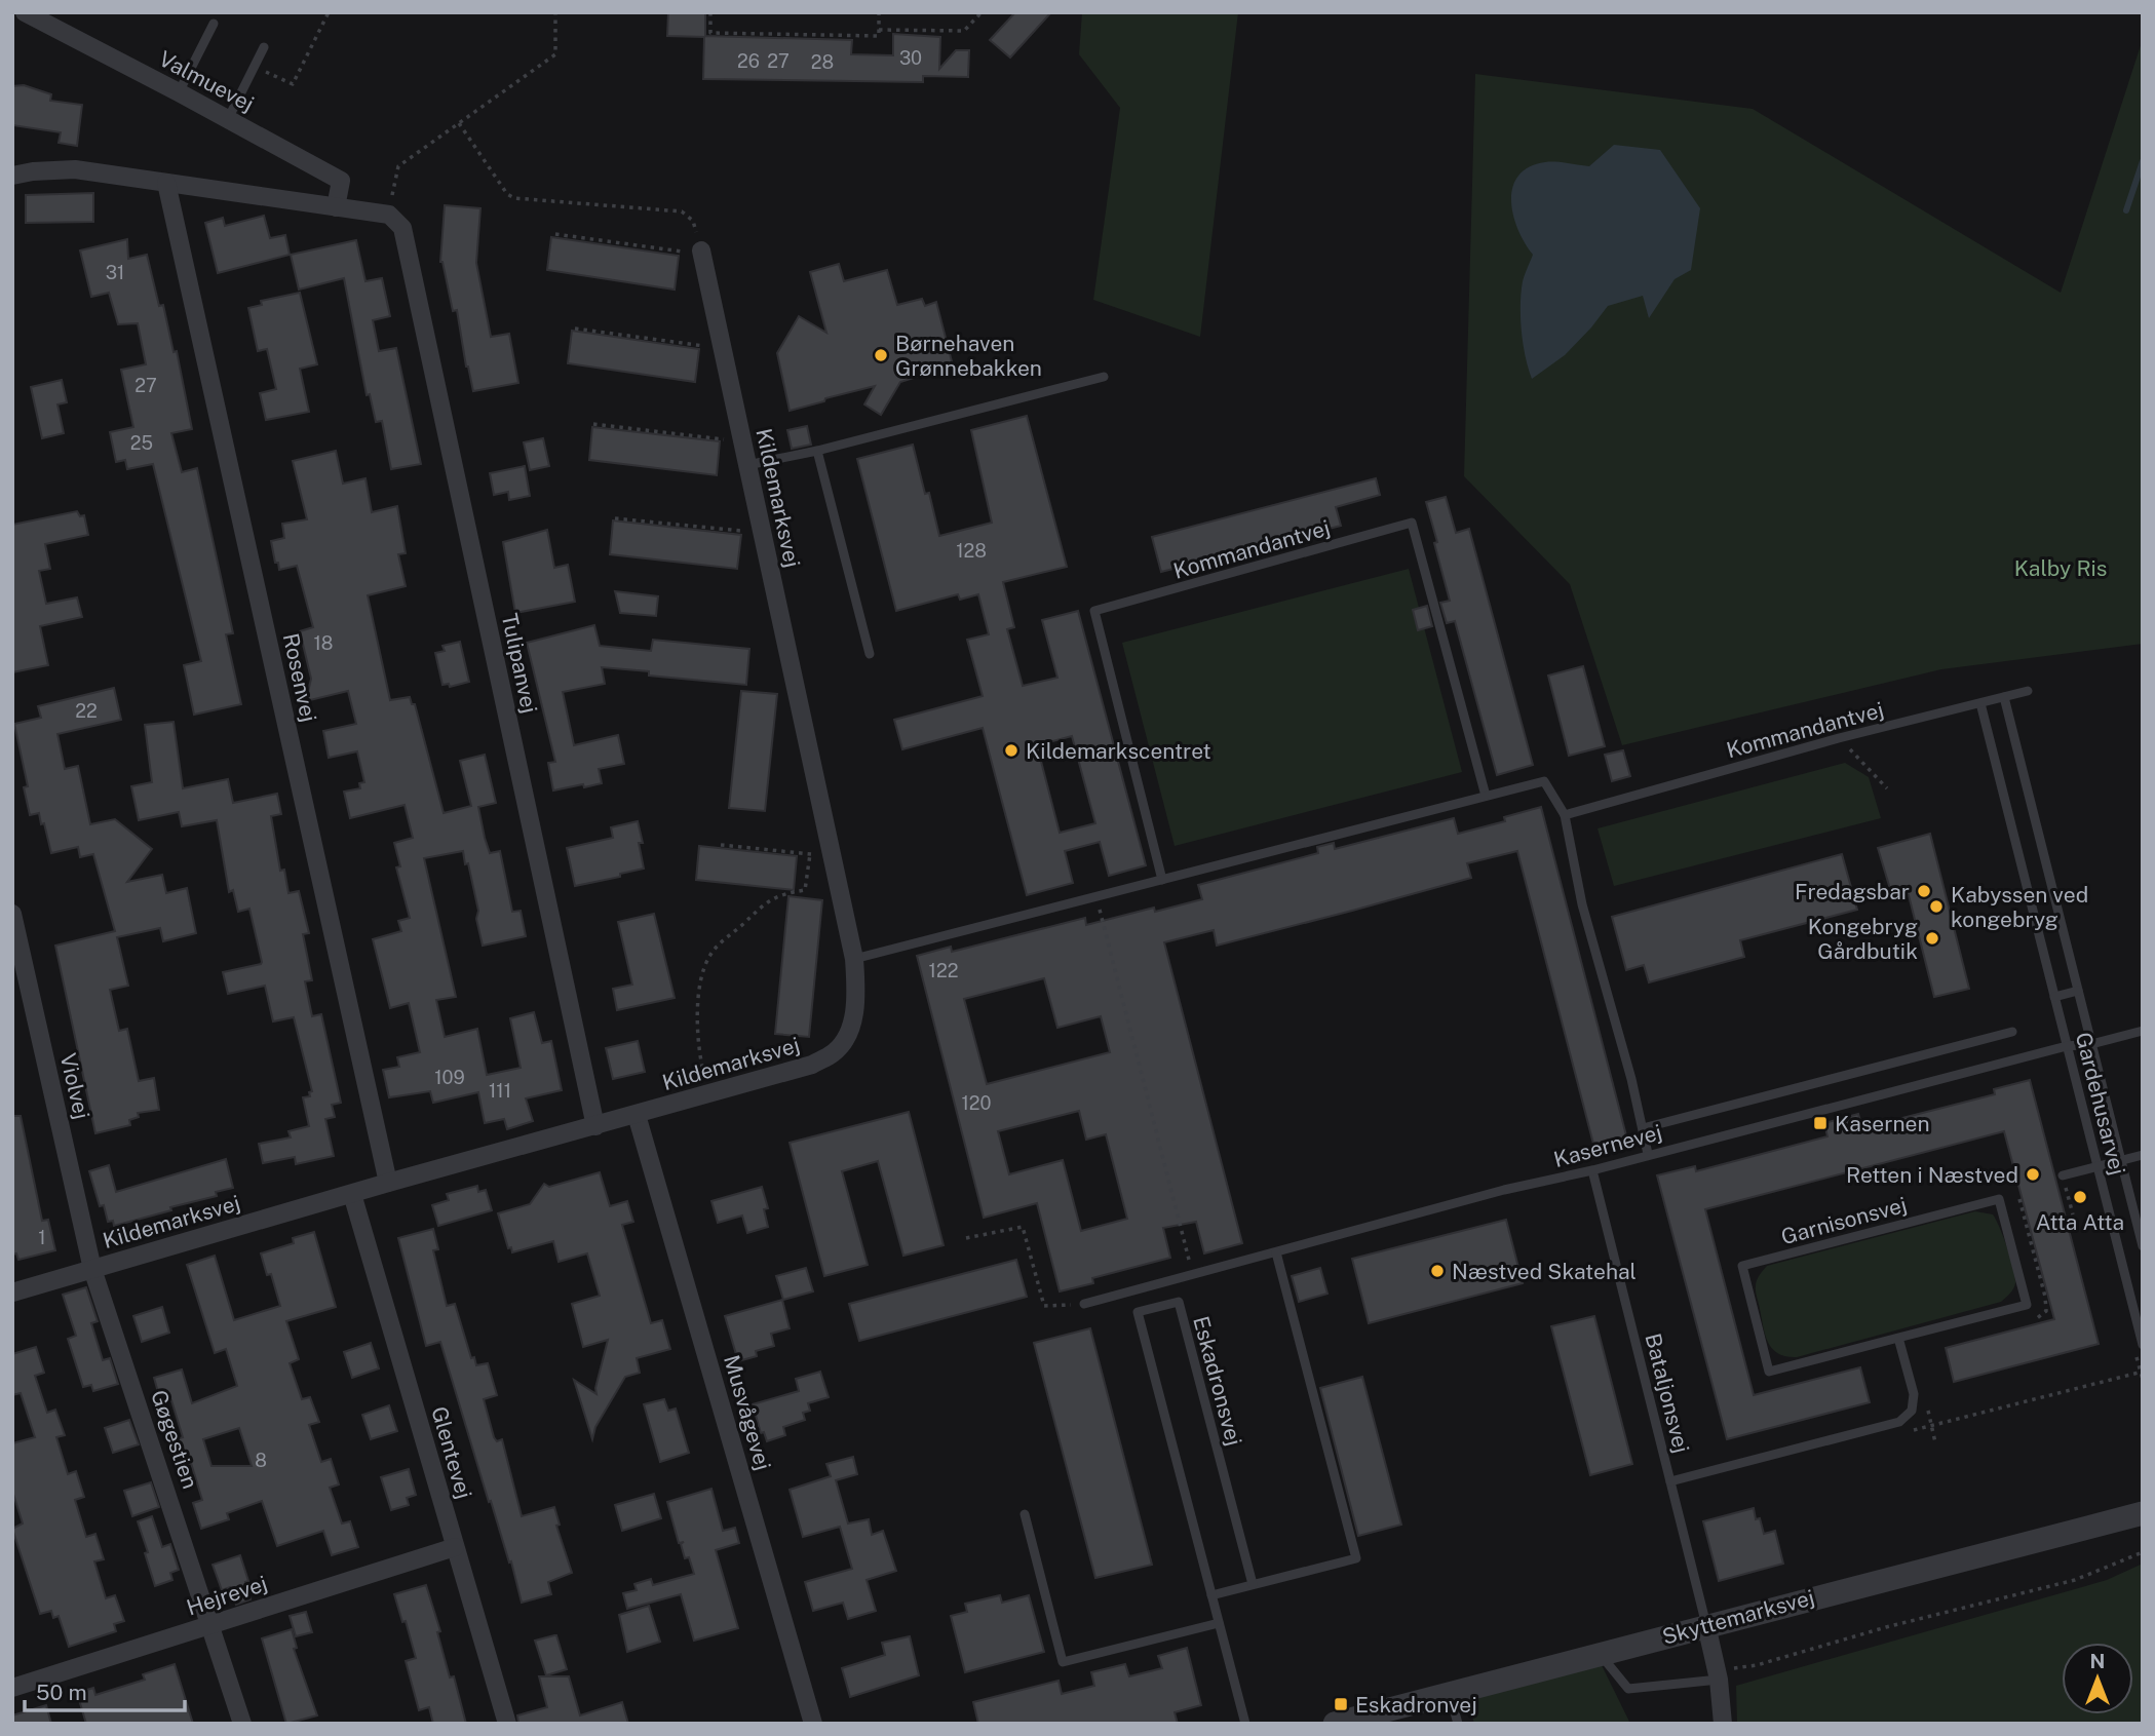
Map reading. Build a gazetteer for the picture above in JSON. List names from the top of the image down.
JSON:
{
  "streets": {
    "street": [
      "Valmuevej",
      "Kildemarksvej",
      "Tulipanvej",
      "Rosenvej",
      "Violvej",
      "Musvågevej",
      "Gøgestien",
      "Glentevej",
      "Hejrevej",
      "Skyttemarksvej"
    ],
    "lane": [
      "Kommandantvej",
      "Gardehusarvej",
      "Kasernevej",
      "Garnisonsvej",
      "Eskadronsvej",
      "Bataljonsvej"
    ]
  },
  "crossings": [
    ["Kildemarksvej", "Tulipanvej"],
    ["Kildemarksvej", "Rosenvej"],
    ["Kildemarksvej", "Violvej"],
    ["Kildemarksvej", "Musvågevej"],
    ["Kildemarksvej", "Gøgestien"],
    ["Kildemarksvej", "Glentevej"],
    ["Kommandantvej", "Gardehusarvej"],
    ["Violvej", "Gøgestien"],
    ["Gardehusarvej", "Kasernevej"],
    ["Kasernevej", "Bataljonsvej"],
    ["Bataljonsvej", "Skyttemarksvej"],
    ["Gøgestien", "Hejrevej"],
    ["Glentevej", "Hejrevej"]
  ],
  "parks": ["Kalby Ris"],
  "places": {
    "other": [
      "Børnehaven Grønnebakken",
      "Kildemarkscentret",
      "Fredagsbar",
      "Kabyssen ved kongebryg",
      "Kongebryg Gårdbutik",
      "Retten i Næstved",
      "Atta Atta",
      "Næstved Skatehal"
    ],
    "transit": ["Kasernen", "Eskadronvej"]
  },
  "house_numbers": [
    "30",
    "26",
    "27",
    "28",
    "31",
    "27",
    "25",
    "128",
    "18",
    "22",
    "122",
    "109",
    "111",
    "120",
    "1",
    "8"
  ],
  "scale_bar": "50 m",
  "north": "top"
}
